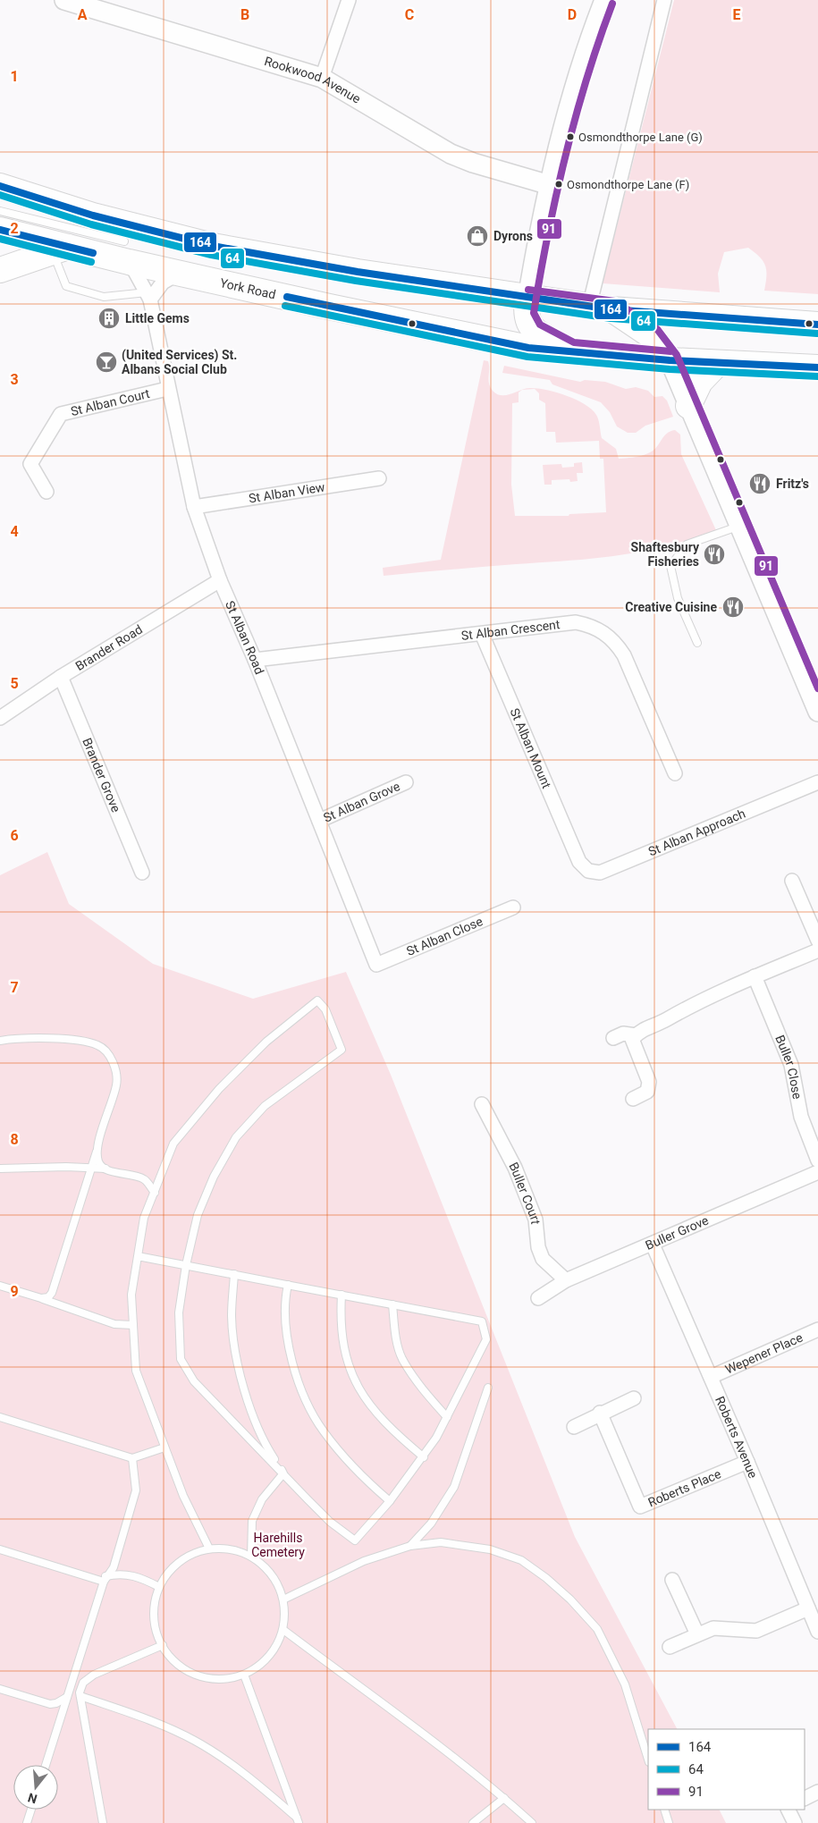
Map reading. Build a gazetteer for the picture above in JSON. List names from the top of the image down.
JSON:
{
  "streets": {
    "highway": ["York Road"],
    "street": [
      "Rookwood Avenue",
      "St Alban Court",
      "St Alban View",
      "St Alban Crescent",
      "St Alban Road",
      "Brander Road",
      "St Alban Mount",
      "Brander Grove",
      "St Alban Grove",
      "St Alban Approach",
      "St Alban Close",
      "Buller Close",
      "Buller Court",
      "Buller Grove",
      "Wepener Place",
      "Roberts Avenue",
      "Roberts Place"
    ]
  },
  "crossings": [
    ["York Road", "St Alban Road"],
    ["St Alban Court", "St Alban Road"],
    ["St Alban View", "St Alban Road"],
    ["St Alban Crescent", "St Alban Road"],
    ["St Alban Crescent", "St Alban Mount"],
    ["St Alban Road", "Brander Road"],
    ["St Alban Road", "St Alban Grove"],
    ["St Alban Road", "St Alban Close"],
    ["Brander Road", "Brander Grove"],
    ["St Alban Mount", "St Alban Approach"],
    ["Buller Court", "Buller Grove"],
    ["Buller Grove", "Roberts Avenue"],
    ["Wepener Place", "Roberts Avenue"],
    ["Roberts Avenue", "Roberts Place"]
  ],
  "parks": ["Harehills Cemetery"],
  "places": {
    "other": ["Osmondthorpe Lane (G)", "Osmondthorpe Lane (F)"],
    "shop": ["Dyrons"],
    "building": ["Little Gems"],
    "bar": ["(United Services) St. Albans Social Club"],
    "restaurant": ["Fritz's", "Shaftesbury Fisheries", "Creative Cuisine"]
  },
  "lines": ["transit line 91", "transit line 164", "transit line 64"],
  "legend": ["164", "64", "91"],
  "north": "bottom",
  "grid": {
    "columns": [
      "A",
      "B",
      "C",
      "D",
      "E"
    ],
    "rows": [
      "1",
      "2",
      "3",
      "4",
      "5",
      "6",
      "7",
      "8",
      "9"
    ]
  }
}
